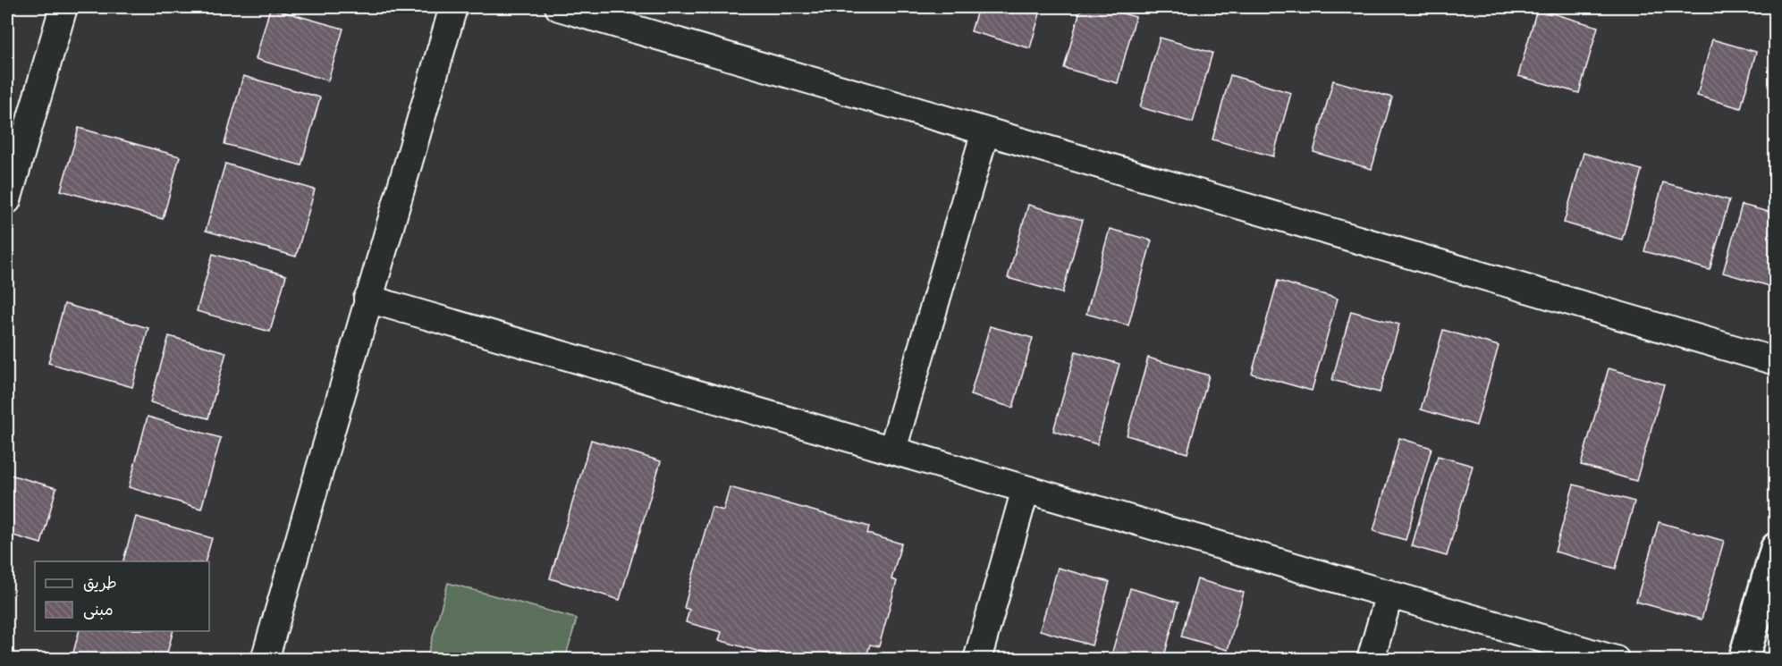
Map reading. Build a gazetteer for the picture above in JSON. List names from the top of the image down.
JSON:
{
  "legend": ["طريق", "مبنى"]
}
